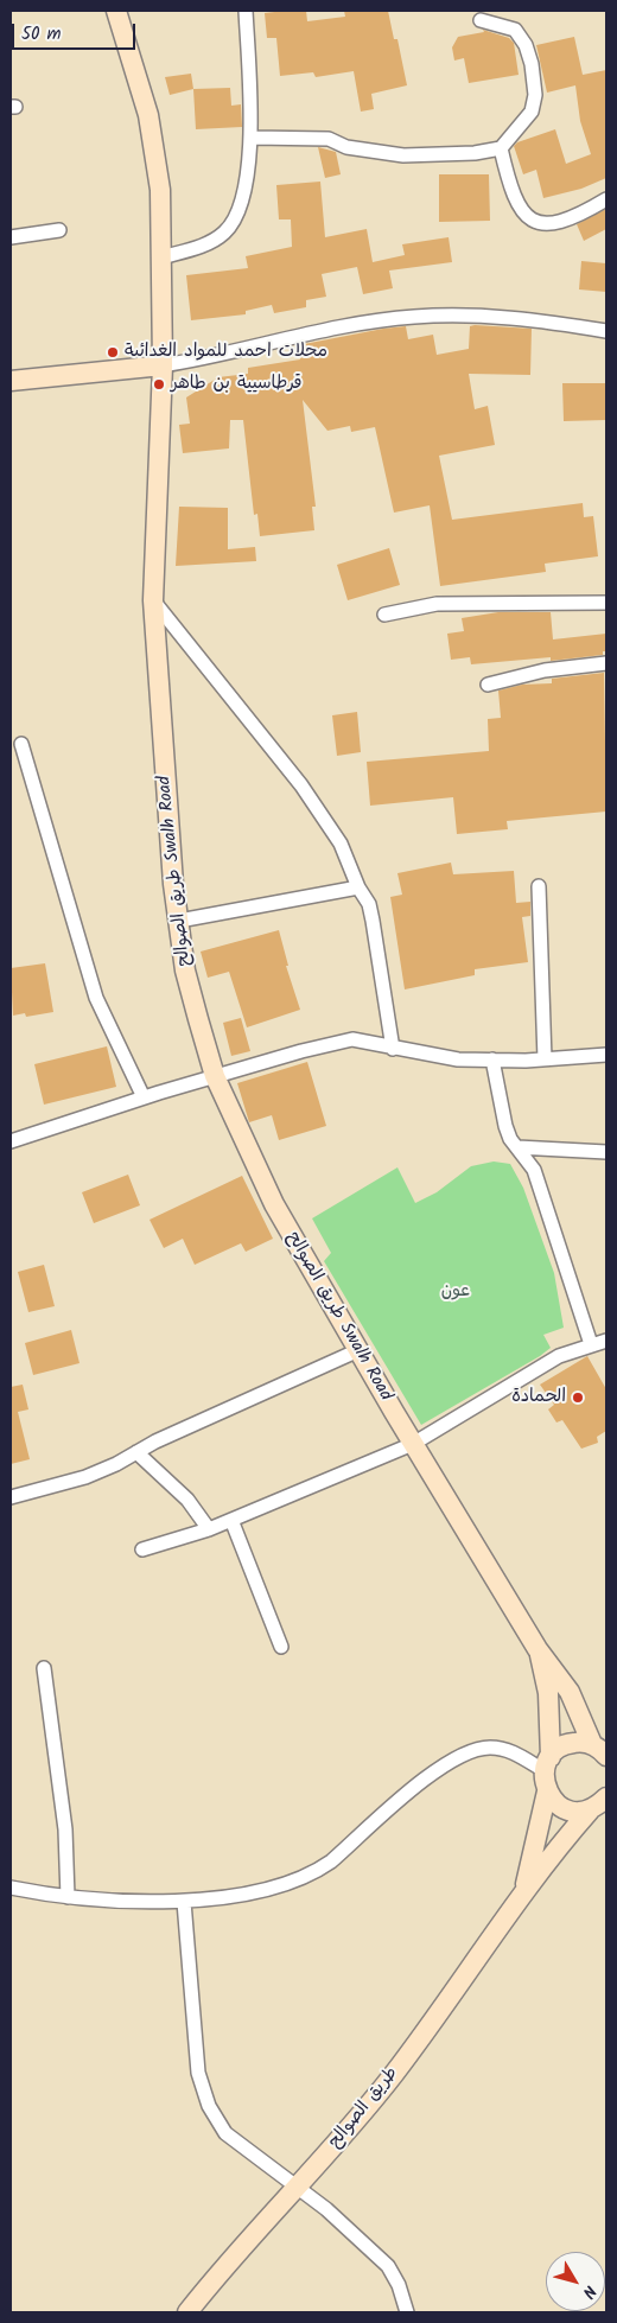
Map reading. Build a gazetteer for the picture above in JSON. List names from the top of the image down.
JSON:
{
  "streets": {
    "street": ["طريق الصوالح Swalh Road", "طريق الصوالح"]
  },
  "parks": ["عون"],
  "places": ["محلات احمد للمواد الغدائىة", "قرطاسيية بن طاهر", "الحمادة"],
  "scale_bar": "50 m",
  "north": "bottom right"
}
